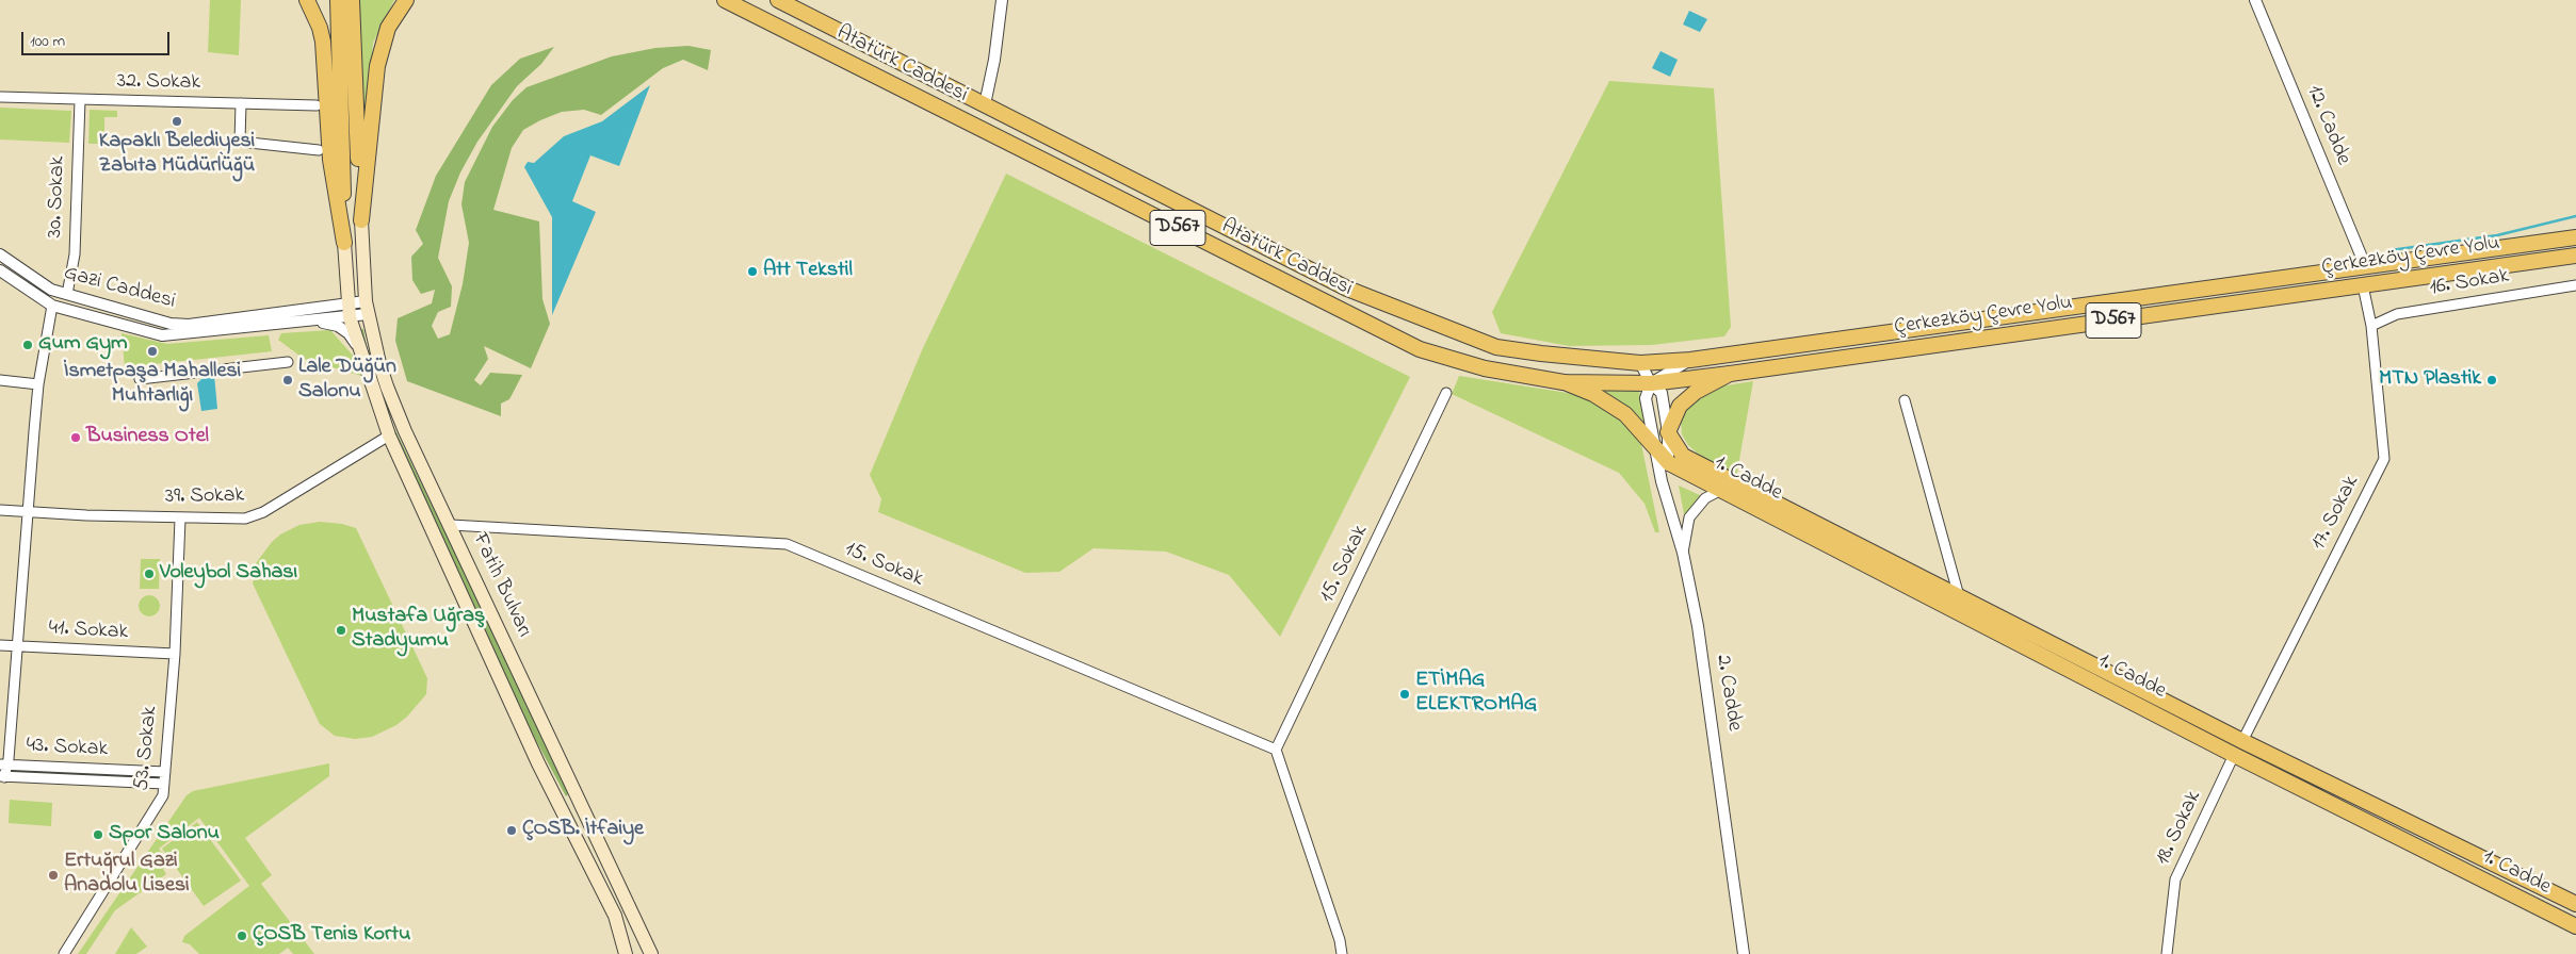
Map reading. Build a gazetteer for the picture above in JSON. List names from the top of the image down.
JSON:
{
  "streets": {
    "main road": [
      "Atatürk Caddesi",
      "D567",
      "Çerkezköy Çevre Yolu",
      "1. Cadde",
      "Fatih Bulvarı"
    ],
    "street": [
      "32. Sokak",
      "12. Cadde",
      "30. Sokak",
      "16. Sokak",
      "Gazi Caddesi",
      "39. Sokak",
      "17. Sokak",
      "15. Sokak",
      "41. Sokak",
      "2. Cadde",
      "43. Sokak",
      "53. Sokak",
      "18. Sokak"
    ]
  },
  "crossings": [
    ["Atatürk Caddesi", "Çerkezköy Çevre Yolu"],
    ["Atatürk Caddesi", "2. Cadde"],
    ["32. Sokak", "30. Sokak"],
    ["12. Cadde", "D567"],
    ["30. Sokak", "Gazi Caddesi"],
    ["Çerkezköy Çevre Yolu", "17. Sokak"],
    ["Çerkezköy Çevre Yolu", "2. Cadde"],
    ["16. Sokak", "17. Sokak"],
    ["Gazi Caddesi", "Fatih Bulvarı"],
    ["1. Cadde", "17. Sokak"],
    ["1. Cadde", "18. Sokak"],
    ["39. Sokak", "Fatih Bulvarı"],
    ["39. Sokak", "53. Sokak"],
    ["15. Sokak", "Fatih Bulvarı"],
    ["41. Sokak", "53. Sokak"],
    ["43. Sokak", "53. Sokak"]
  ],
  "places": [
    "Kapaklı Belediyesi Zabıta Müdürlüğü",
    "Att Tekstil",
    "Gum Gym",
    "İsmetpaşa Mahallesi Muhtarlığı",
    "Lale Düğün Salonu",
    "MTN Plastik",
    "Business Otel",
    "Voleybol Sahası",
    "Mustafa Uğraş Stadyumu",
    "ETİMAG ELEKTROMAG",
    "ÇOSB. İtfaiye",
    "Spor Salonu",
    "Ertuğrul Gazi Anadolu Lisesi",
    "ÇOSB Tenis Kortu"
  ],
  "scale_bar": "100 m"
}
